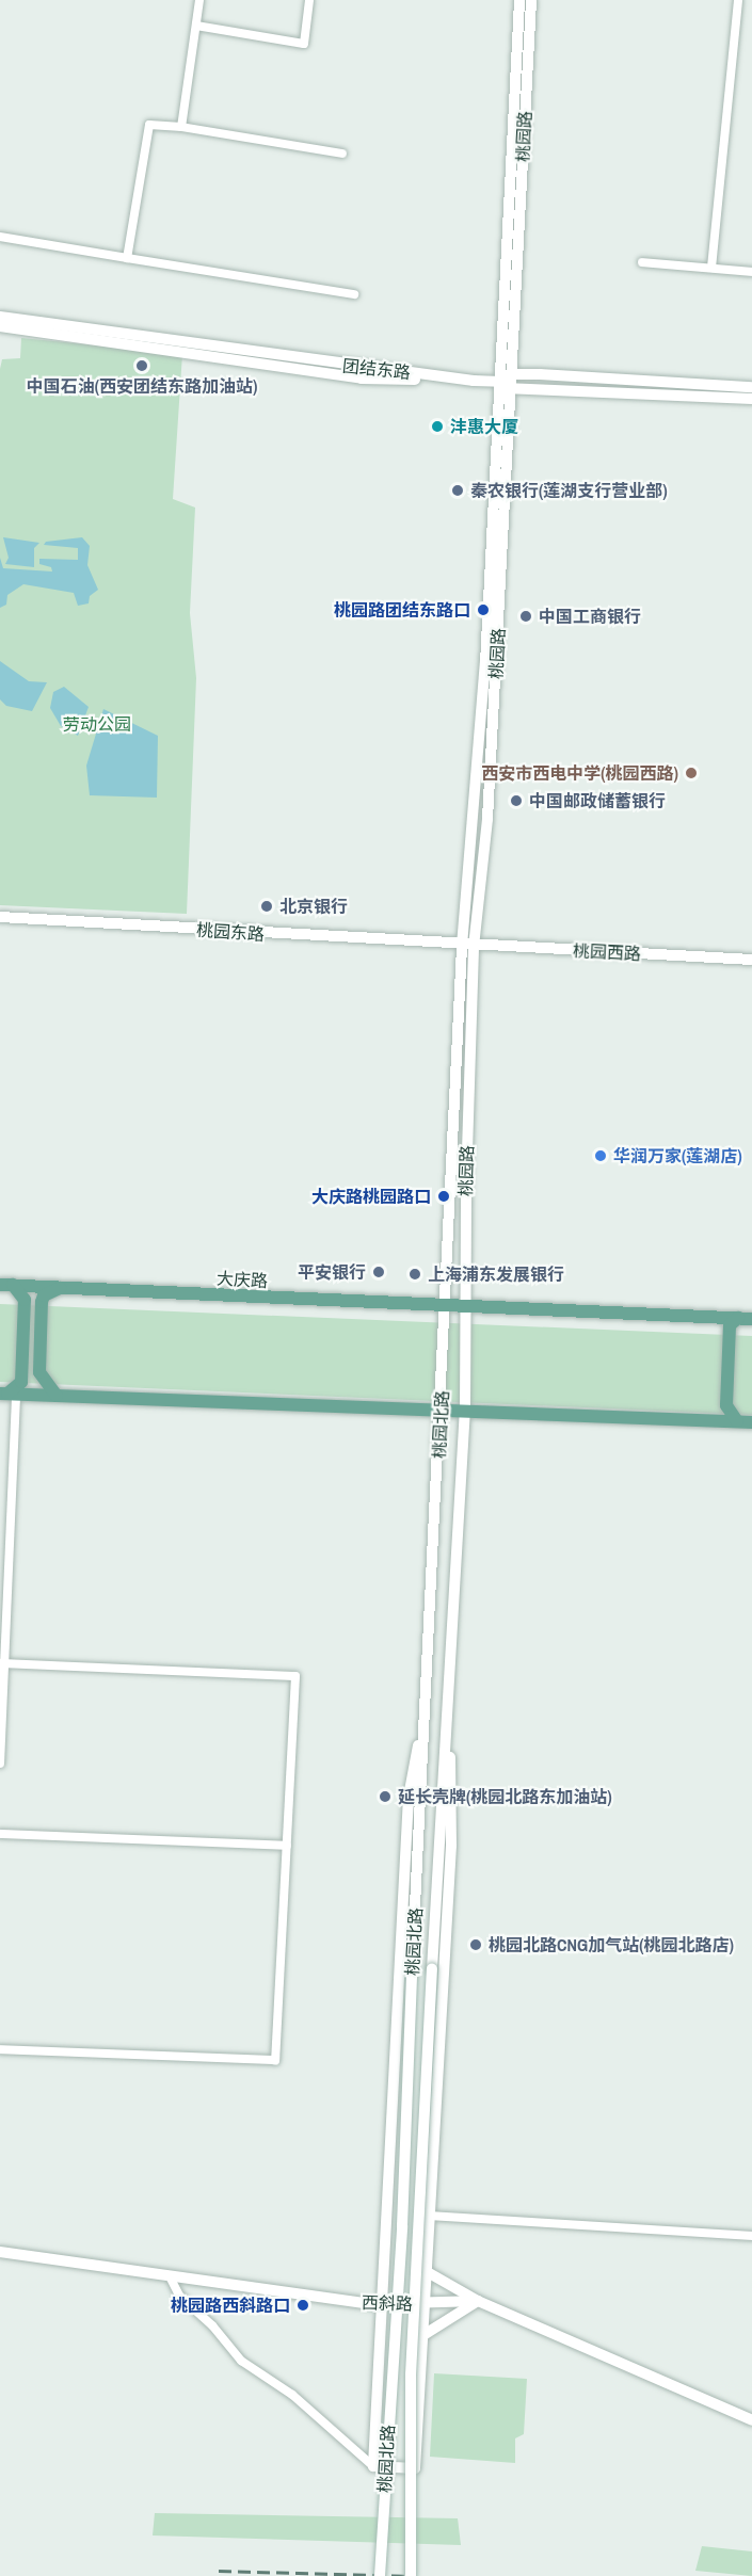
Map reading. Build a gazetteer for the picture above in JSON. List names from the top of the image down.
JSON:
{
  "streets": {
    "main road": [
      "桃园路",
      "团结东路",
      "桃园东路",
      "桃园西路",
      "大庆路",
      "桃园北路",
      "西斜路"
    ]
  },
  "crossings": [
    ["桃园路", "团结东路"],
    ["桃园路", "桃园东路"],
    ["桃园路", "桃园西路"],
    ["桃园路", "大庆路"],
    ["桃园路", "桃园北路"],
    ["桃园东路", "桃园西路"],
    ["大庆路", "桃园北路"]
  ],
  "parks": ["劳动公园"],
  "places": [
    "中国石油(西安团结东路加油站)",
    "沣惠大厦",
    "秦农银行(莲湖支行营业部)",
    "桃园路团结东路口",
    "中国工商银行",
    "西安市西电中学(桃园西路)",
    "中国邮政储蓄银行",
    "北京银行",
    "华润万家(莲湖店)",
    "大庆路桃园路口",
    "平安银行",
    "上海浦东发展银行",
    "延长壳牌(桃园北路东加油站)",
    "桃园北路CNG加气站(桃园北路店)",
    "桃园路西斜路口"
  ]
}
